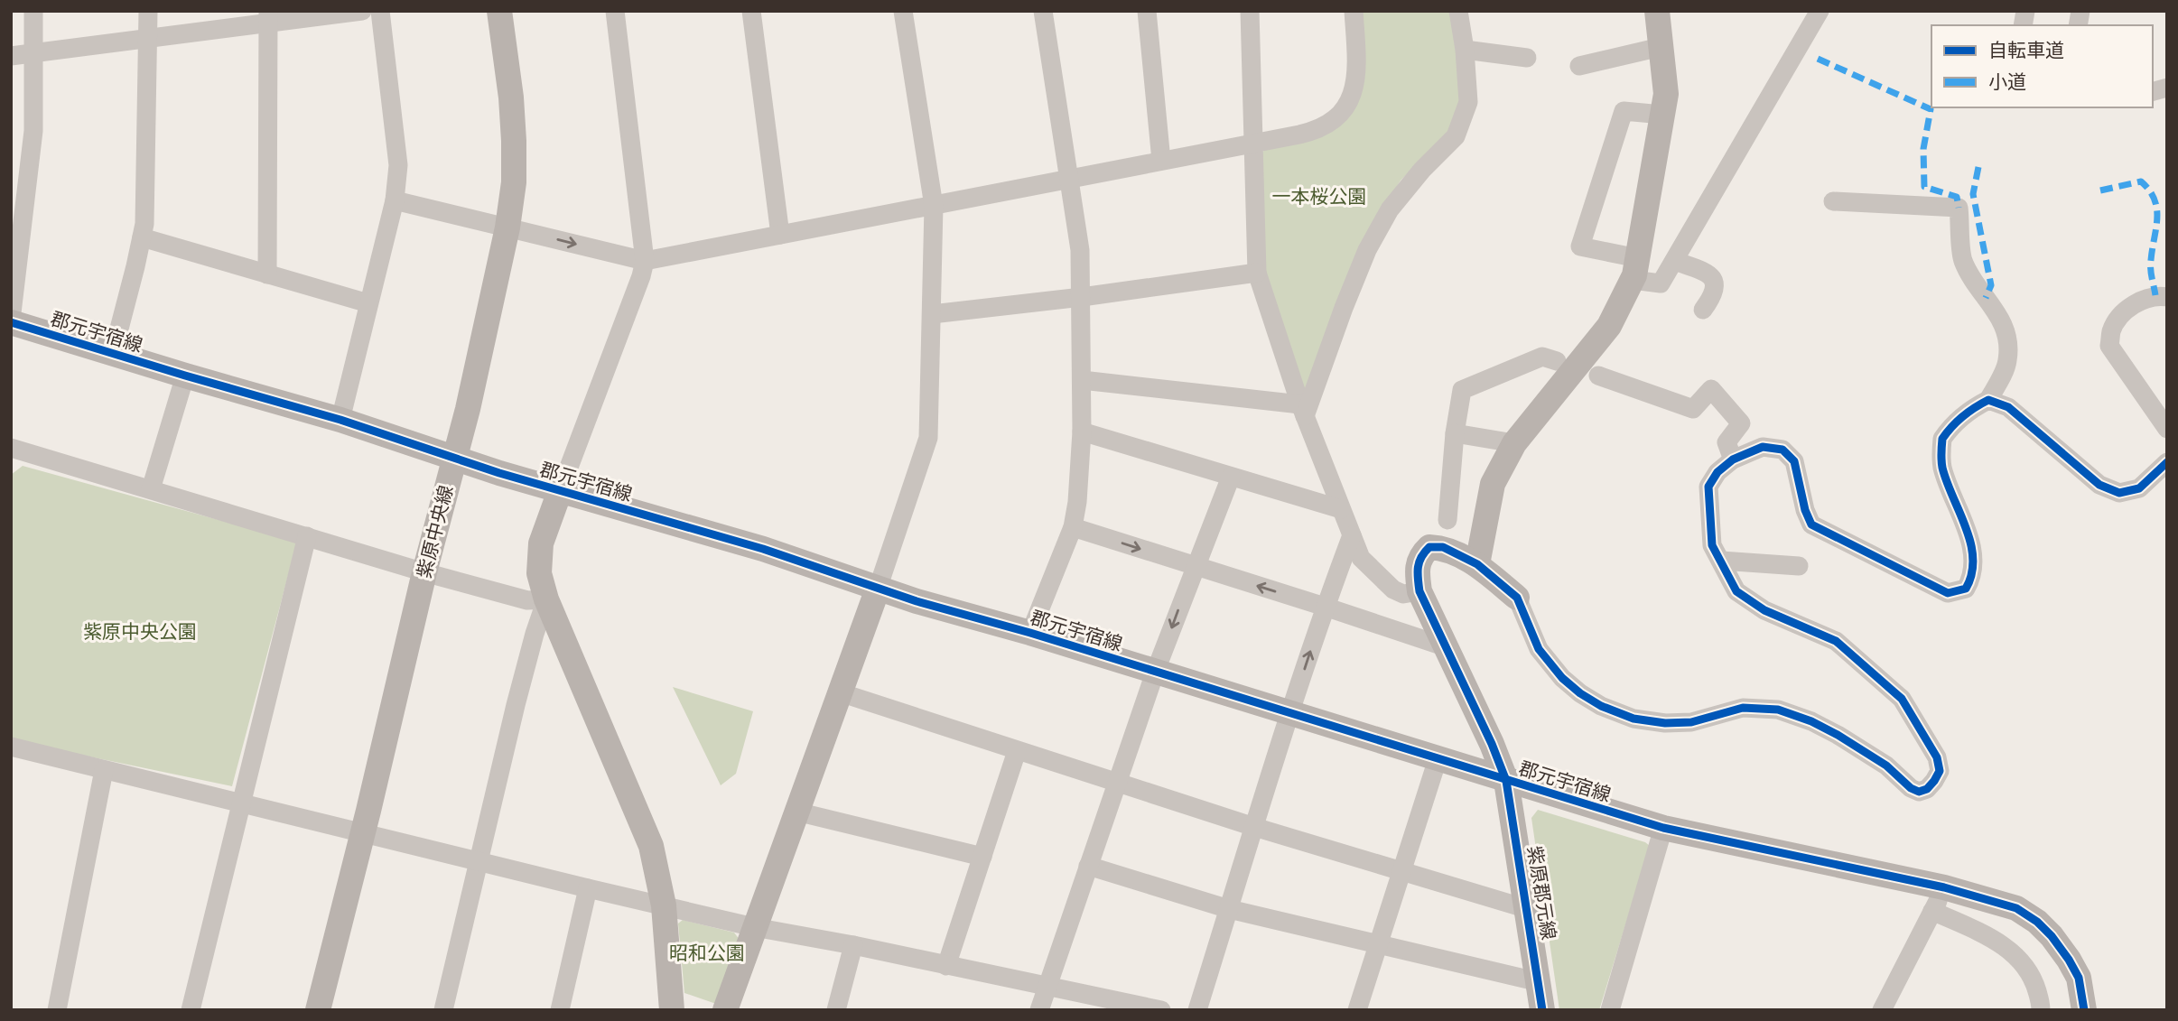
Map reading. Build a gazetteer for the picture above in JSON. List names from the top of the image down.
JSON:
{
  "streets": {
    "street": ["郡元宇宿線", "紫原中央線", "紫原郡元線"]
  },
  "crossings": [
    ["郡元宇宿線", "紫原中央線"],
    ["郡元宇宿線", "紫原郡元線"]
  ],
  "parks": ["一本桜公園", "紫原中央公園", "昭和公園"],
  "legend": ["自転車道", "小道"]
}
